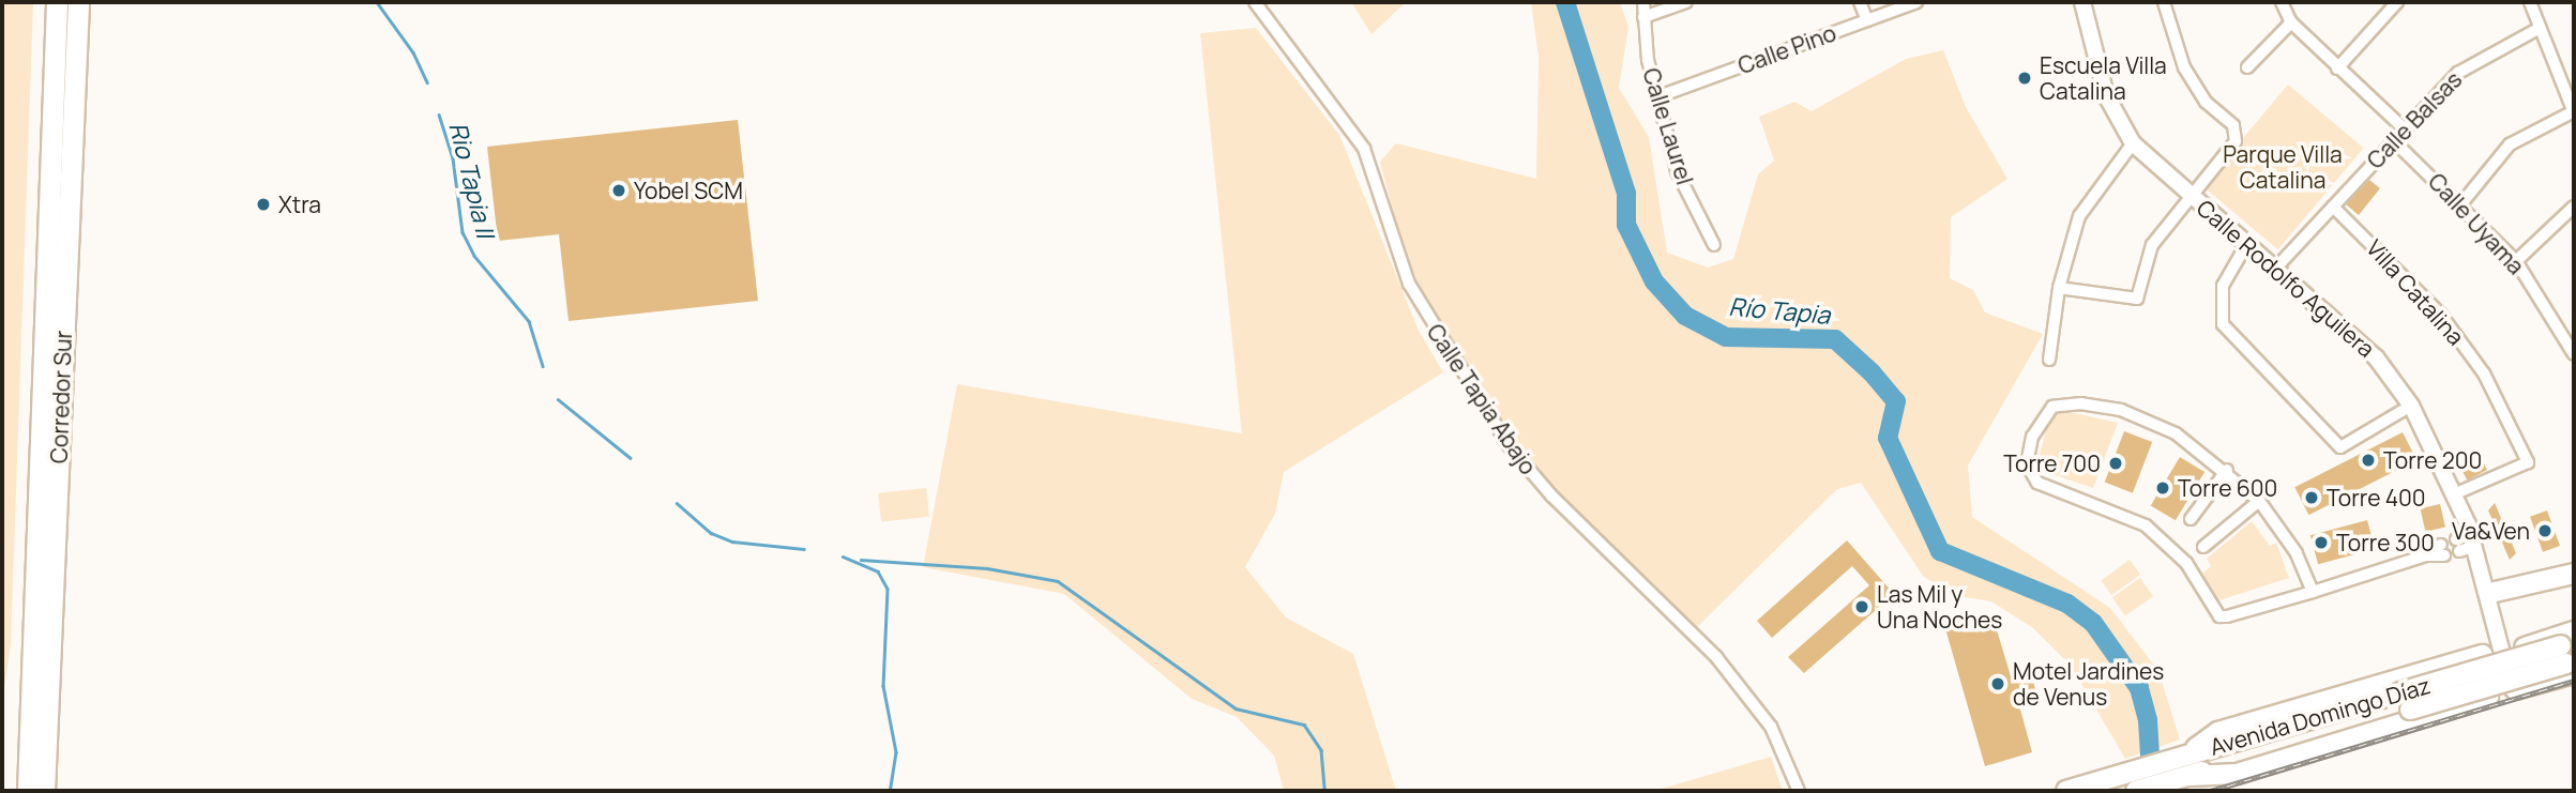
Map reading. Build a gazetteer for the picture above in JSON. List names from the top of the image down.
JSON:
{
  "streets": {
    "highway": ["Corredor Sur"],
    "main road": ["Avenida Domingo Díaz"],
    "street": [
      "Calle Pino",
      "Calle Balsas",
      "Calle Laurel",
      "Calle Uyama",
      "Calle Rodolfo Aguilera",
      "Villa Catalina",
      "Calle Tapia Abajo"
    ]
  },
  "crossings": [
    ["Calle Pino", "Calle Laurel"],
    ["Calle Balsas", "Calle Uyama"],
    ["Calle Balsas", "Calle Rodolfo Aguilera"],
    ["Calle Balsas", "Villa Catalina"],
    ["Calle Rodolfo Aguilera", "Villa Catalina"]
  ],
  "water": ["Rio Tapia II", "Río Tapia"],
  "parks": ["Parque Villa Catalina"],
  "places": [
    "Escuela Villa Catalina",
    "Yobel SCM",
    "Xtra",
    "Torre 200",
    "Torre 700",
    "Torre 600",
    "Torre 400",
    "Va&Ven",
    "Torre 300",
    "Las Mil y Una Noches",
    "Motel Jardines de Venus"
  ]
}
